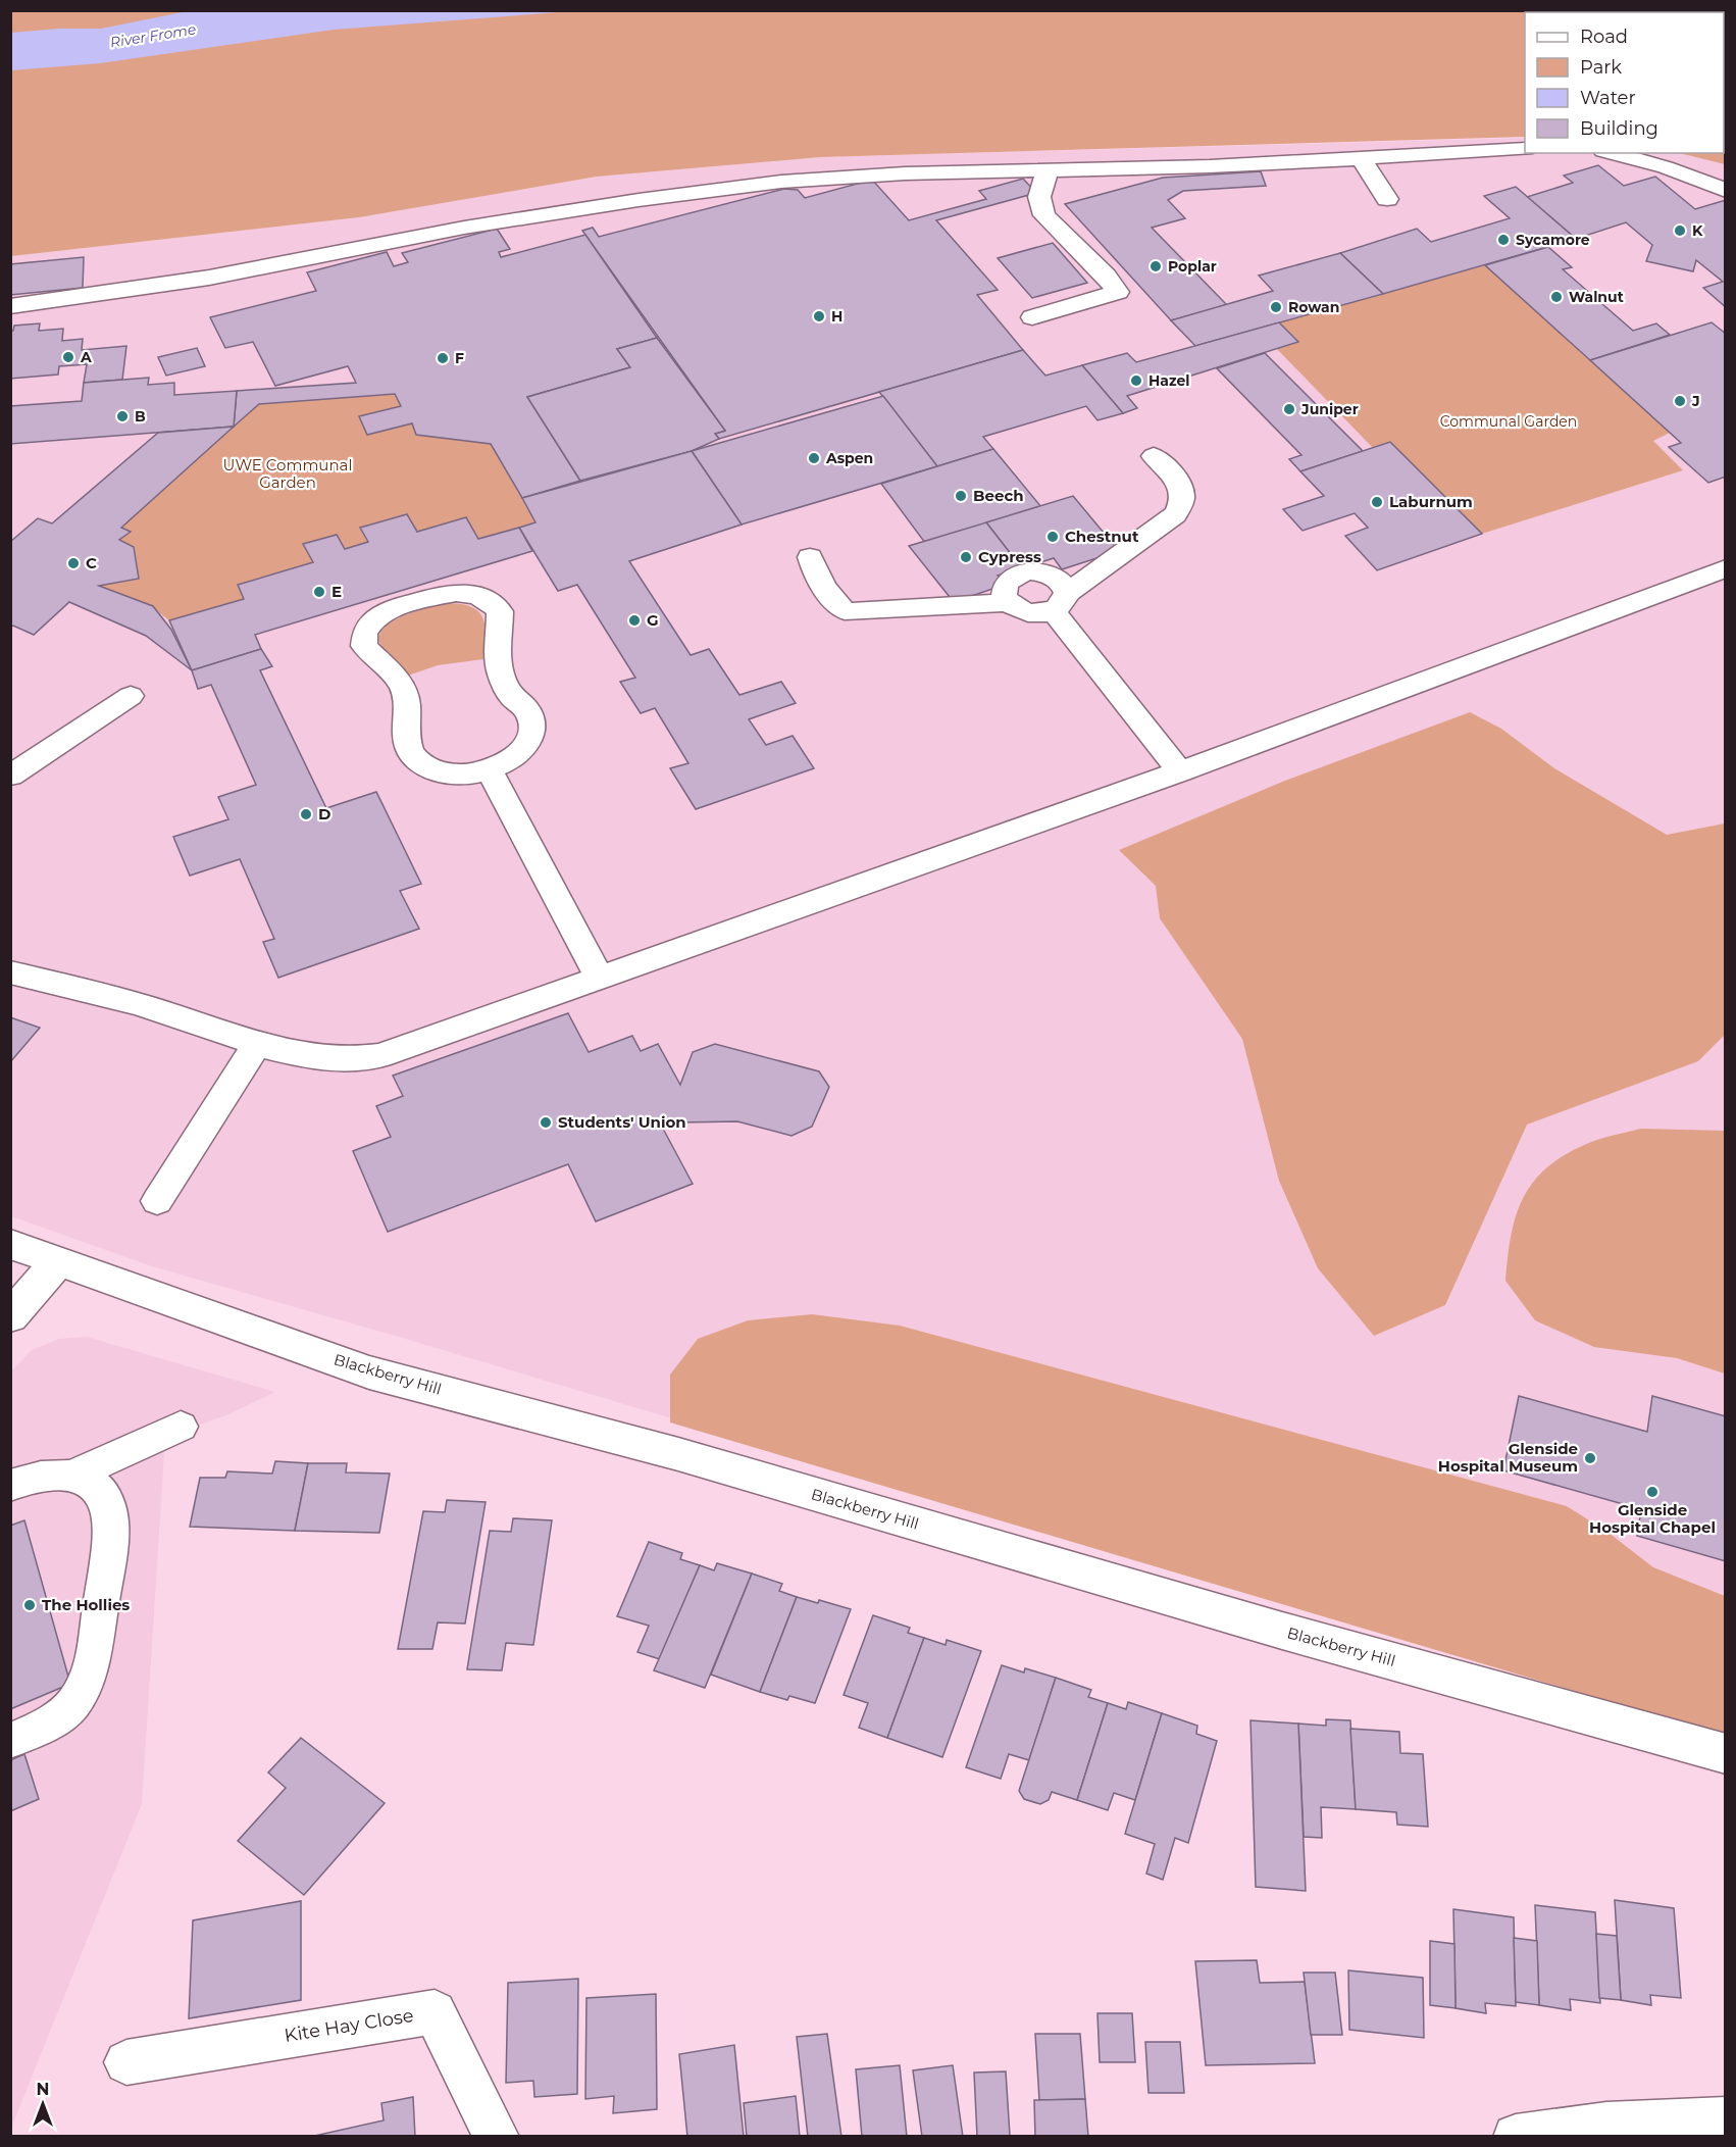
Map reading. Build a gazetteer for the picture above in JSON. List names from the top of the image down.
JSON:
{
  "streets": {
    "street": ["Blackberry Hill", "Kite Hay Close"]
  },
  "water": ["River Frome"],
  "parks": ["Communal Garden", "UWE Communal Garden"],
  "places": [
    "K",
    "Sycamore",
    "Poplar",
    "Walnut",
    "Rowan",
    "H",
    "A",
    "F",
    "Hazel",
    "J",
    "Juniper",
    "B",
    "Aspen",
    "Beech",
    "Laburnum",
    "Chestnut",
    "Cypress",
    "C",
    "E",
    "G",
    "D",
    "Students' Union",
    "Glenside Hospital Museum",
    "Glenside Hospital Chapel",
    "The Hollies"
  ],
  "legend": [
    "Road",
    "Park",
    "Water",
    "Building"
  ],
  "north": "top"
}
